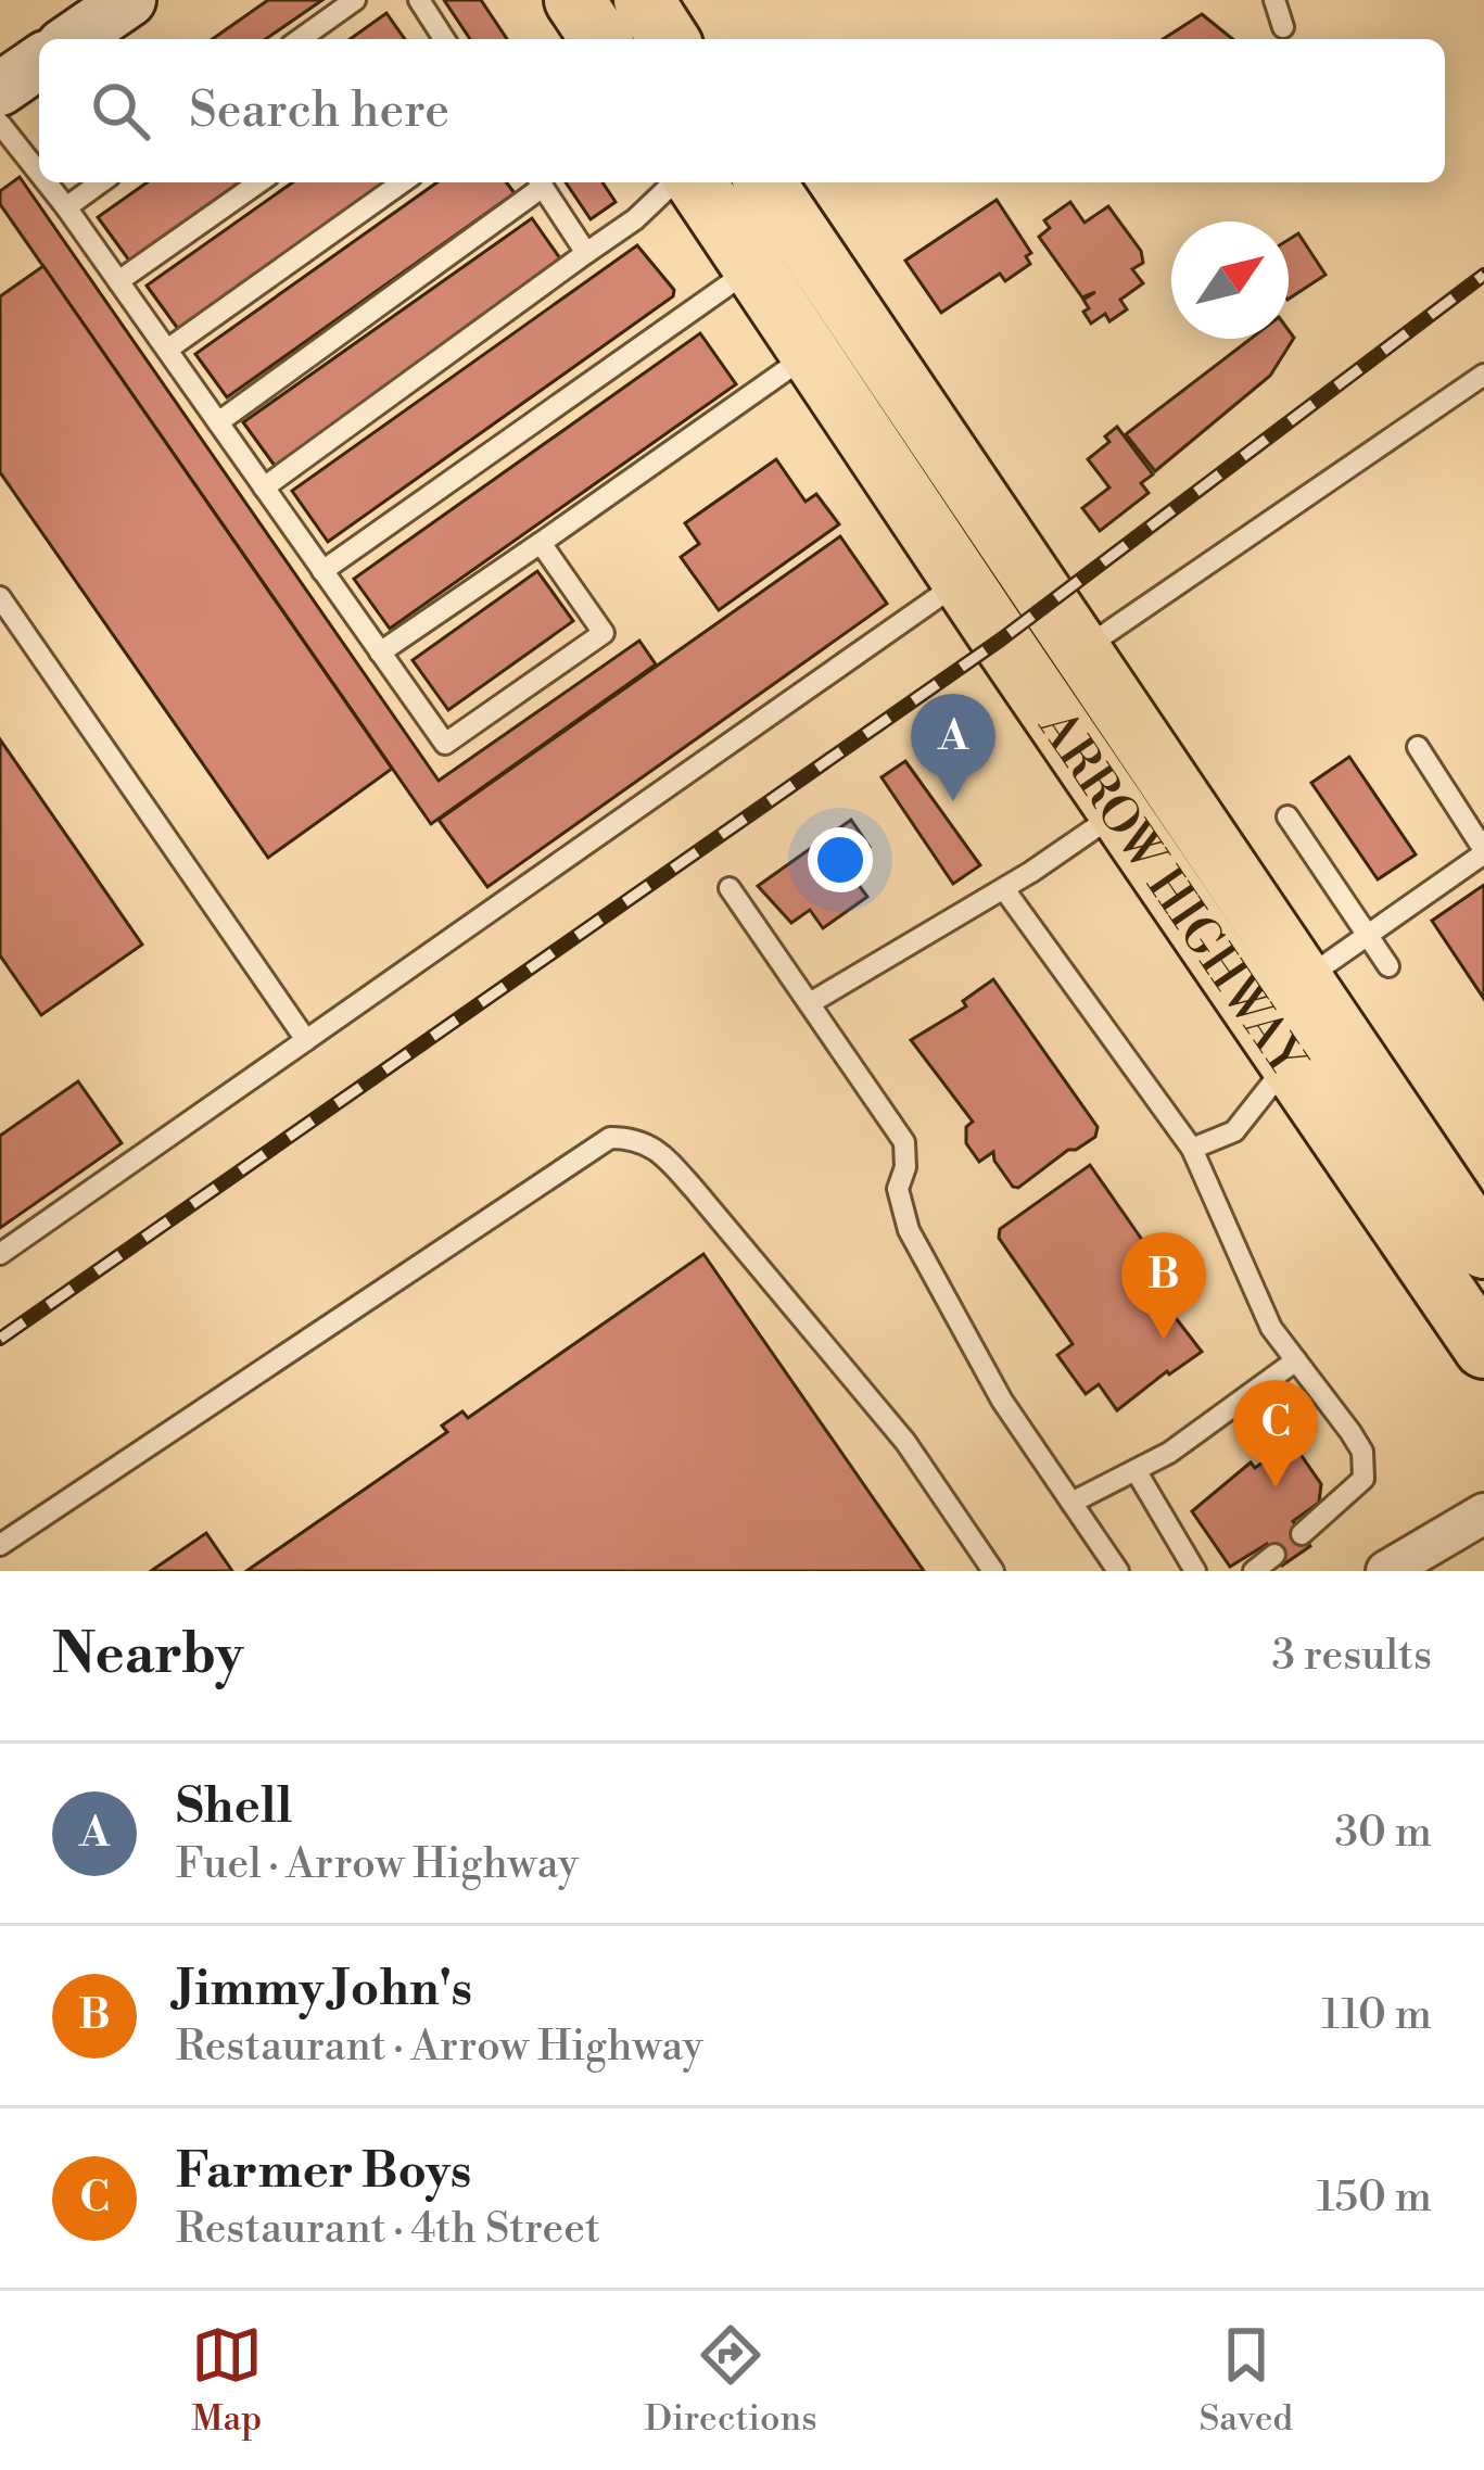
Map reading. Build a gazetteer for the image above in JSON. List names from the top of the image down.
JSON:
{
  "streets": {
    "main road": ["ARROW HIGHWAY"]
  },
  "north": "top right",
  "page": {
    "search": "Search here",
    "pins": ["A", "B", "C"],
    "heading": ["Nearby", "3 results"],
    "list": [
      {
        "mark": "A",
        "name": "Shell",
        "note": "Fuel · Arrow Highway",
        "value": "30 m"
      },
      {
        "mark": "B",
        "name": "Jimmy John's",
        "note": "Restaurant · Arrow Highway",
        "value": "110 m"
      },
      {
        "mark": "C",
        "name": "Farmer Boys",
        "note": "Restaurant · 4th Street",
        "value": "150 m"
      }
    ],
    "nav": ["Map", "Directions", "Saved"]
  }
}
